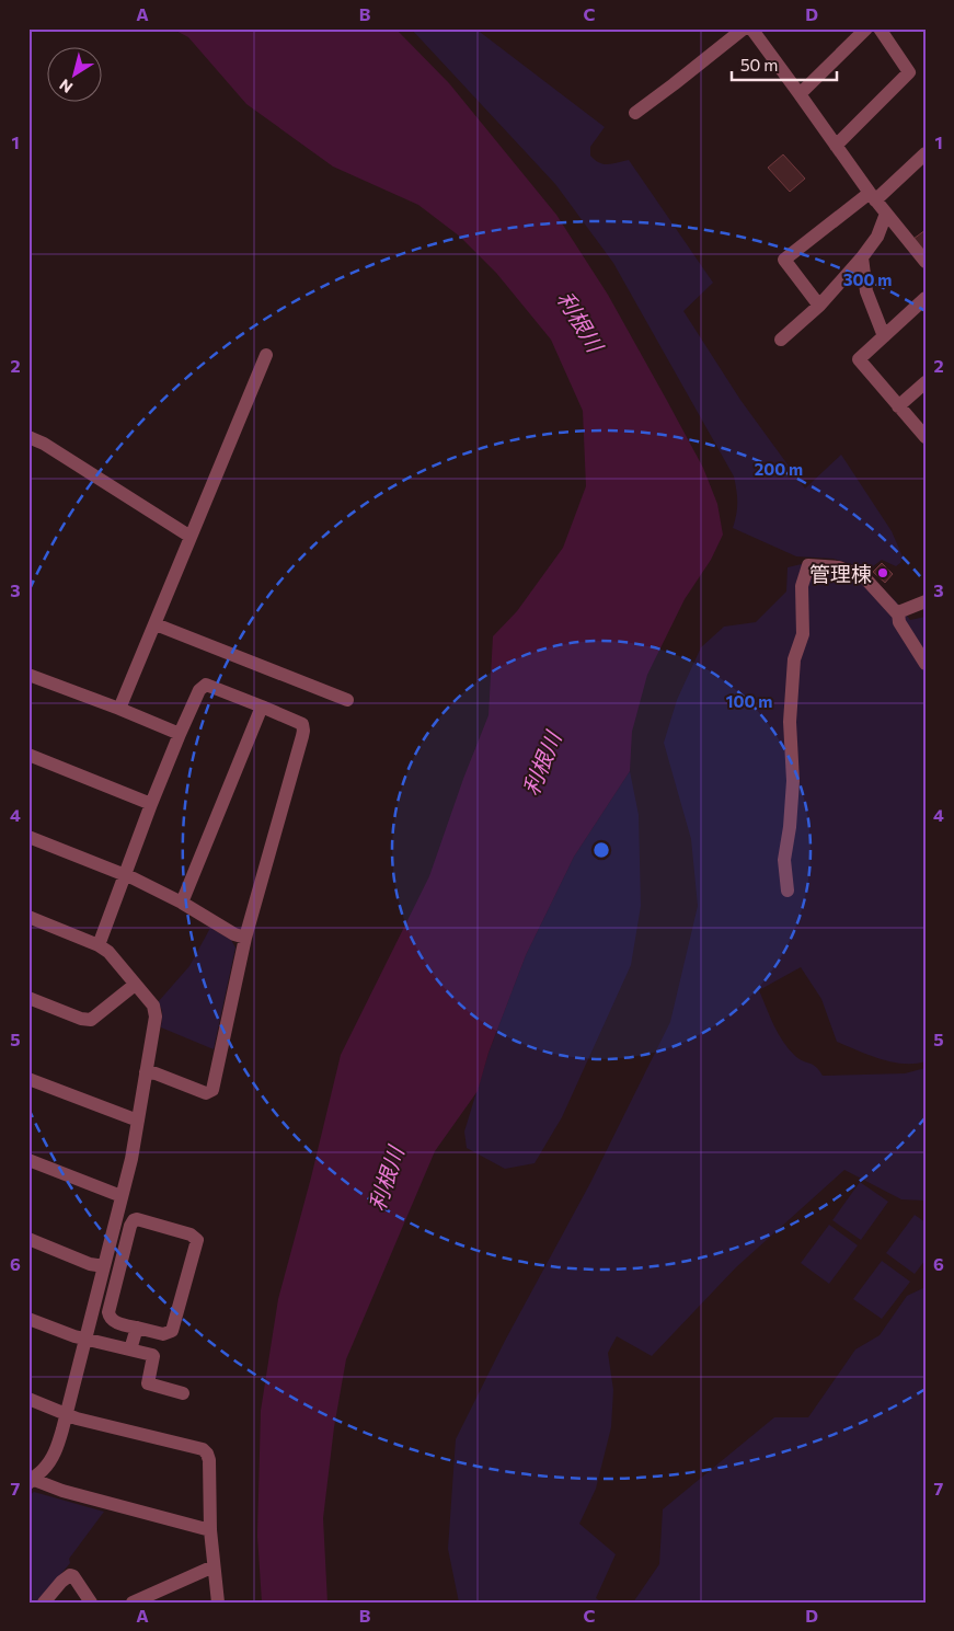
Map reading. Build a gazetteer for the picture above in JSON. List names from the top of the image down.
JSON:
{
  "water": ["利根川"],
  "places": ["管理棟"],
  "scale_bar": "50 m",
  "north": "bottom left",
  "grid": {
    "columns": [
      "A",
      "B",
      "C",
      "D"
    ],
    "rows": [
      "1",
      "2",
      "3",
      "4",
      "5",
      "6",
      "7"
    ]
  },
  "rings": ["300 m", "200 m", "100 m"]
}
